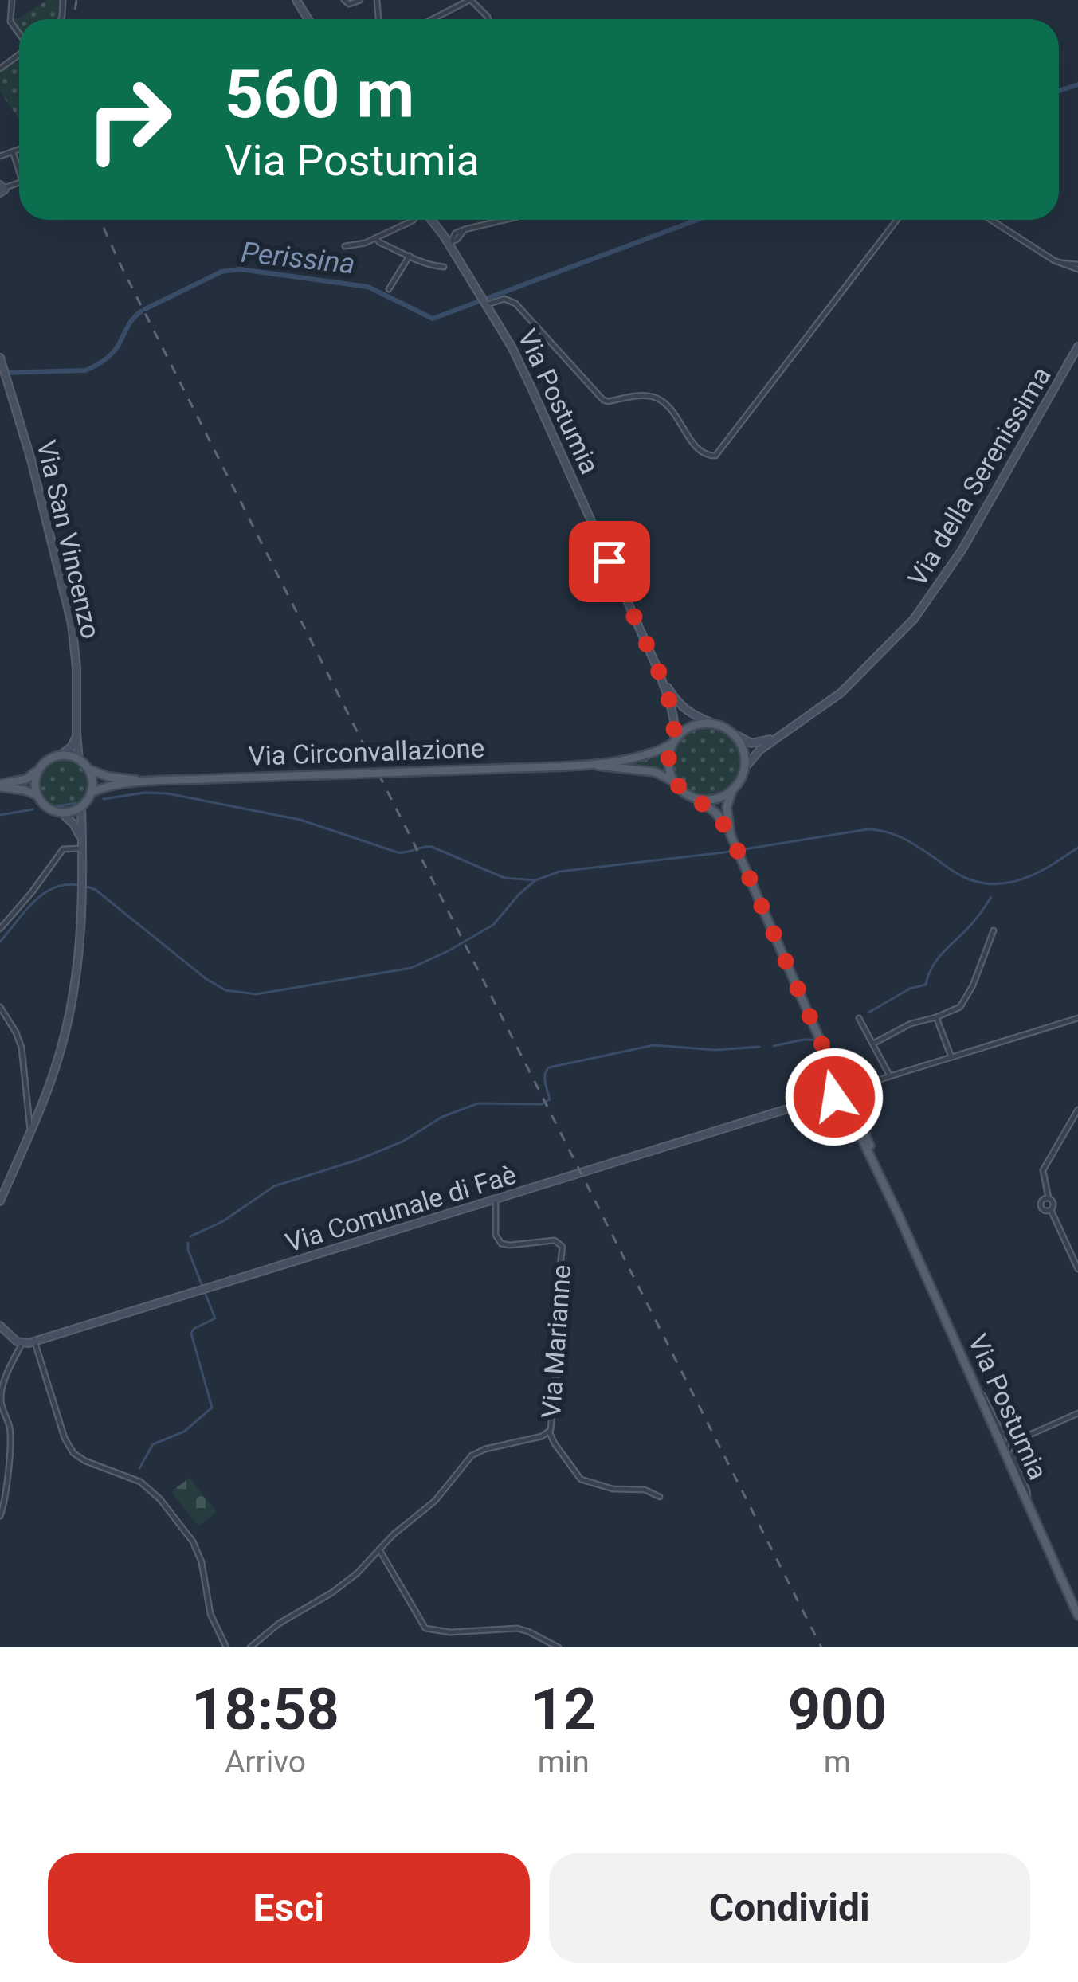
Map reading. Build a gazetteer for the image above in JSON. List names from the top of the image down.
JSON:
{
  "streets": {
    "main road": ["Via Postumia", "Via Circonvallazione"],
    "street": [
      "Via della Serenissima",
      "Via San Vincenzo",
      "Via Comunale di Faè",
      "Via Marianne"
    ]
  },
  "crossings": [
    ["Via Postumia", "Via della Serenissima"],
    ["Via Postumia", "Via Circonvallazione"],
    ["Via Postumia", "Via Comunale di Faè"],
    ["Via della Serenissima", "Via Circonvallazione"],
    ["Via San Vincenzo", "Via Circonvallazione"],
    ["Via Comunale di Faè", "Via Marianne"]
  ],
  "water": ["Perissina"],
  "page": {
    "turn": ["560 m", "Via Postumia"],
    "eta": [
      "18:58",
      "Arrivo",
      "12",
      "min",
      "900",
      "m"
    ],
    "buttons": ["Esci", "Condividi"]
  }
}
